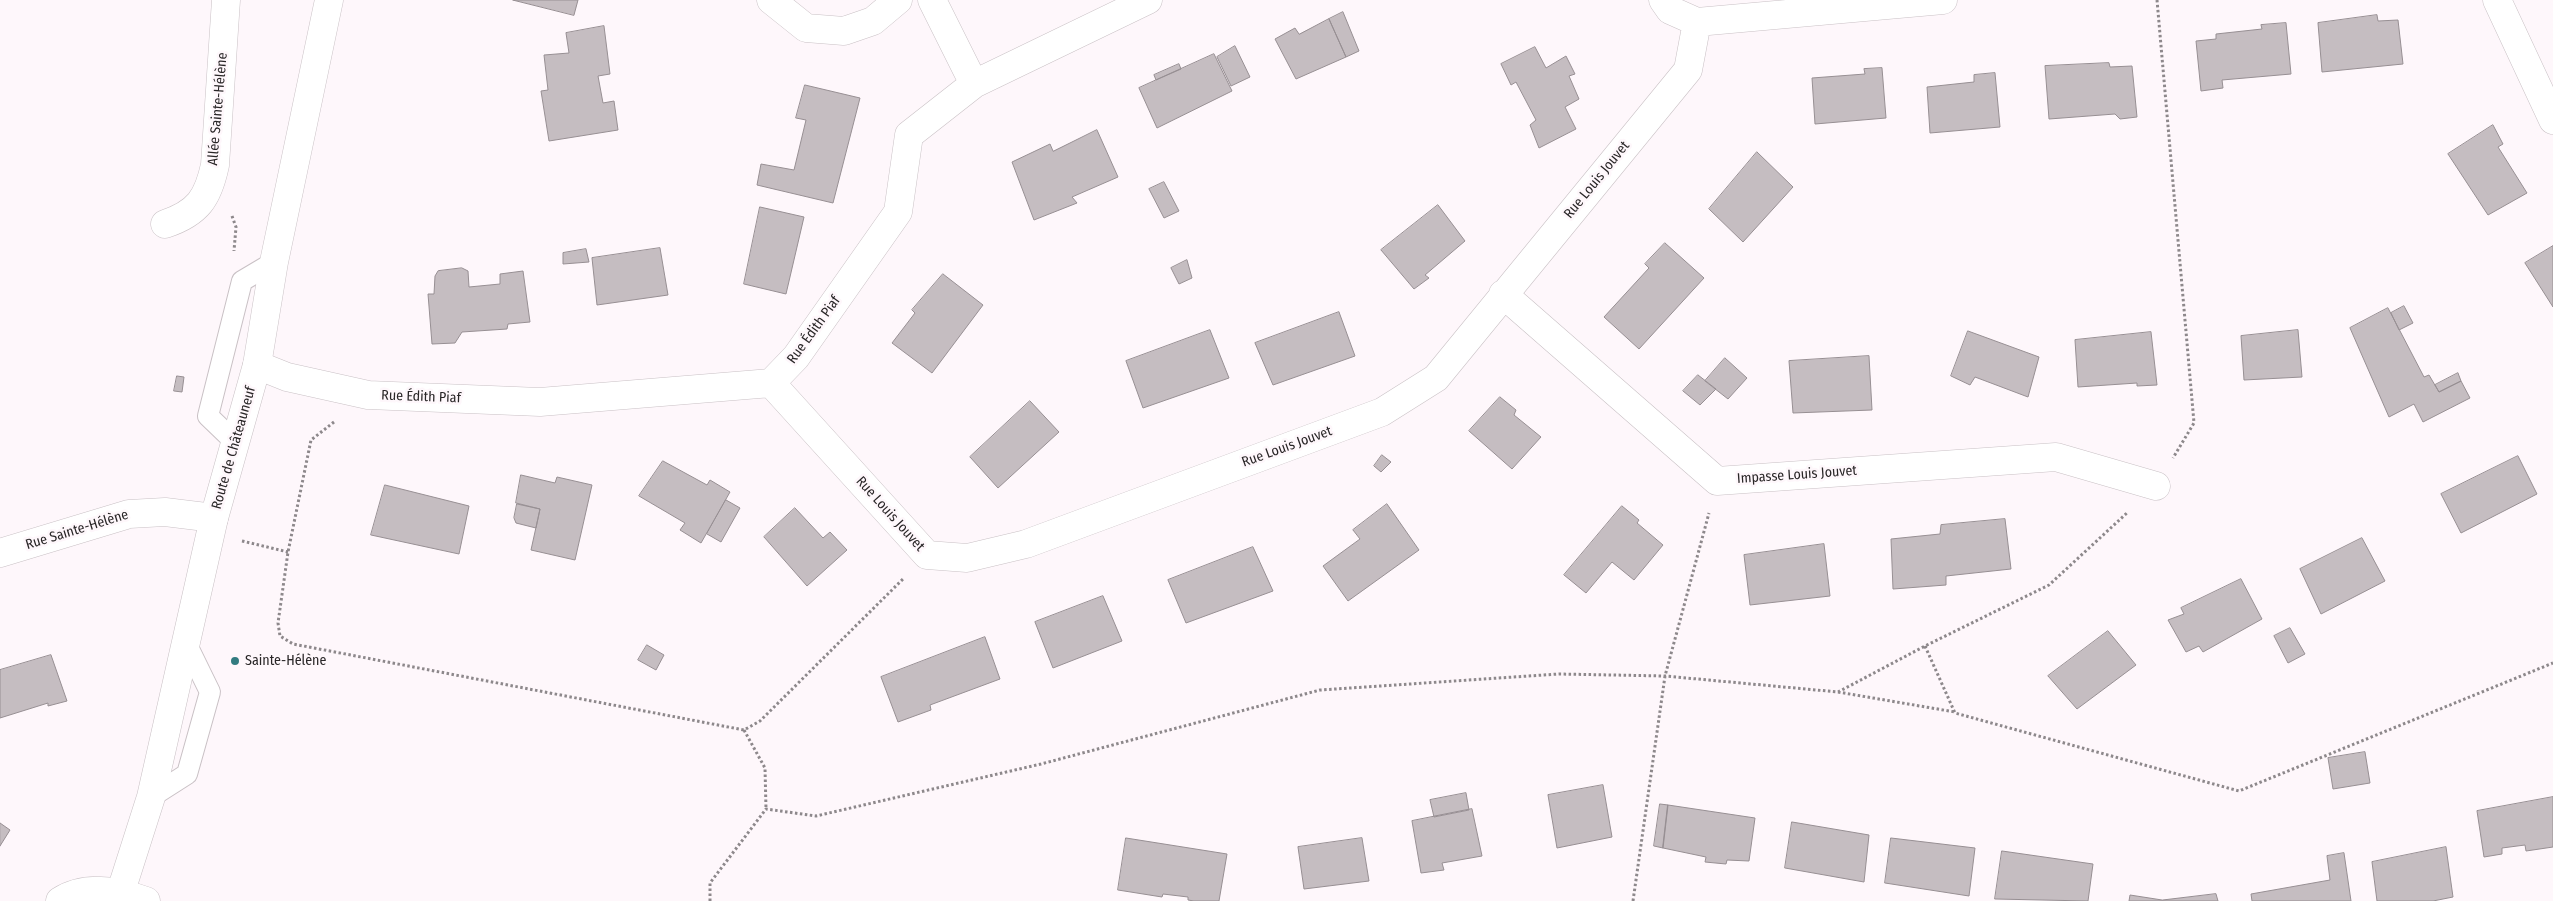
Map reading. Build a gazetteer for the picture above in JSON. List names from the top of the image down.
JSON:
{
  "streets": {
    "street": [
      "Allée Sainte-Hélène",
      "Rue Louis Jouvet",
      "Rue Édith Piaf",
      "Route de Châteauneuf",
      "Impasse Louis Jouvet",
      "Rue Sainte-Hélène"
    ]
  },
  "crossings": [
    ["Rue Louis Jouvet", "Rue Édith Piaf"],
    ["Rue Louis Jouvet", "Impasse Louis Jouvet"],
    ["Rue Édith Piaf", "Route de Châteauneuf"],
    ["Route de Châteauneuf", "Rue Sainte-Hélène"]
  ],
  "places": ["Sainte-Hélène"]
}
